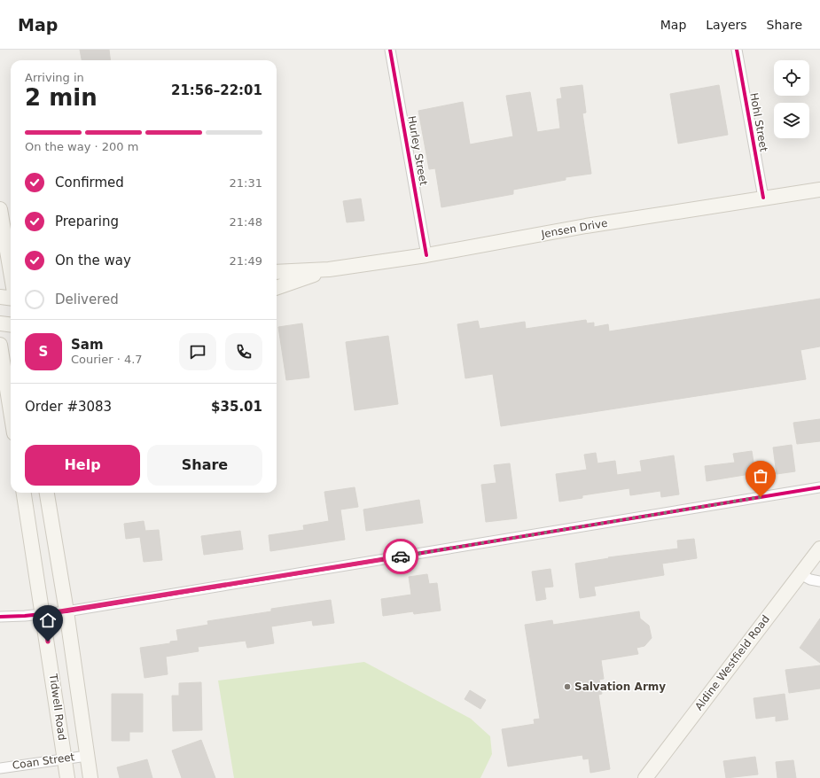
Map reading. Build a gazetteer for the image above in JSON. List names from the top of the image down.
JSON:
{
  "streets": {
    "main road": ["Jensen Drive", "Aldine Westfield Road", "Tidwell Road"],
    "street": ["Hohl Street", "Hurley Street", "Coan Street"]
  },
  "crossings": [
    ["Hohl Street", "Jensen Drive"],
    ["Hurley Street", "Jensen Drive"],
    ["Tidwell Road", "Coan Street"]
  ],
  "places": ["Salvation Army"],
  "page": {
    "header": "Map",
    "nav": ["Map", "Layers", "Share"],
    "heading": ["2 min", "Arriving in", "21:56–22:01"],
    "panel": [
      "Sam",
      "Courier · 4.7",
      "Order #3083",
      "$35.01"
    ],
    "bar": "On the way · 200 m",
    "list": [
      ["Confirmed", "21:31"],
      ["Preparing", "21:48"],
      ["On the way", "21:49"],
      "Delivered"
    ],
    "round": "S",
    "buttons": ["Help", "Share"]
  }
}
